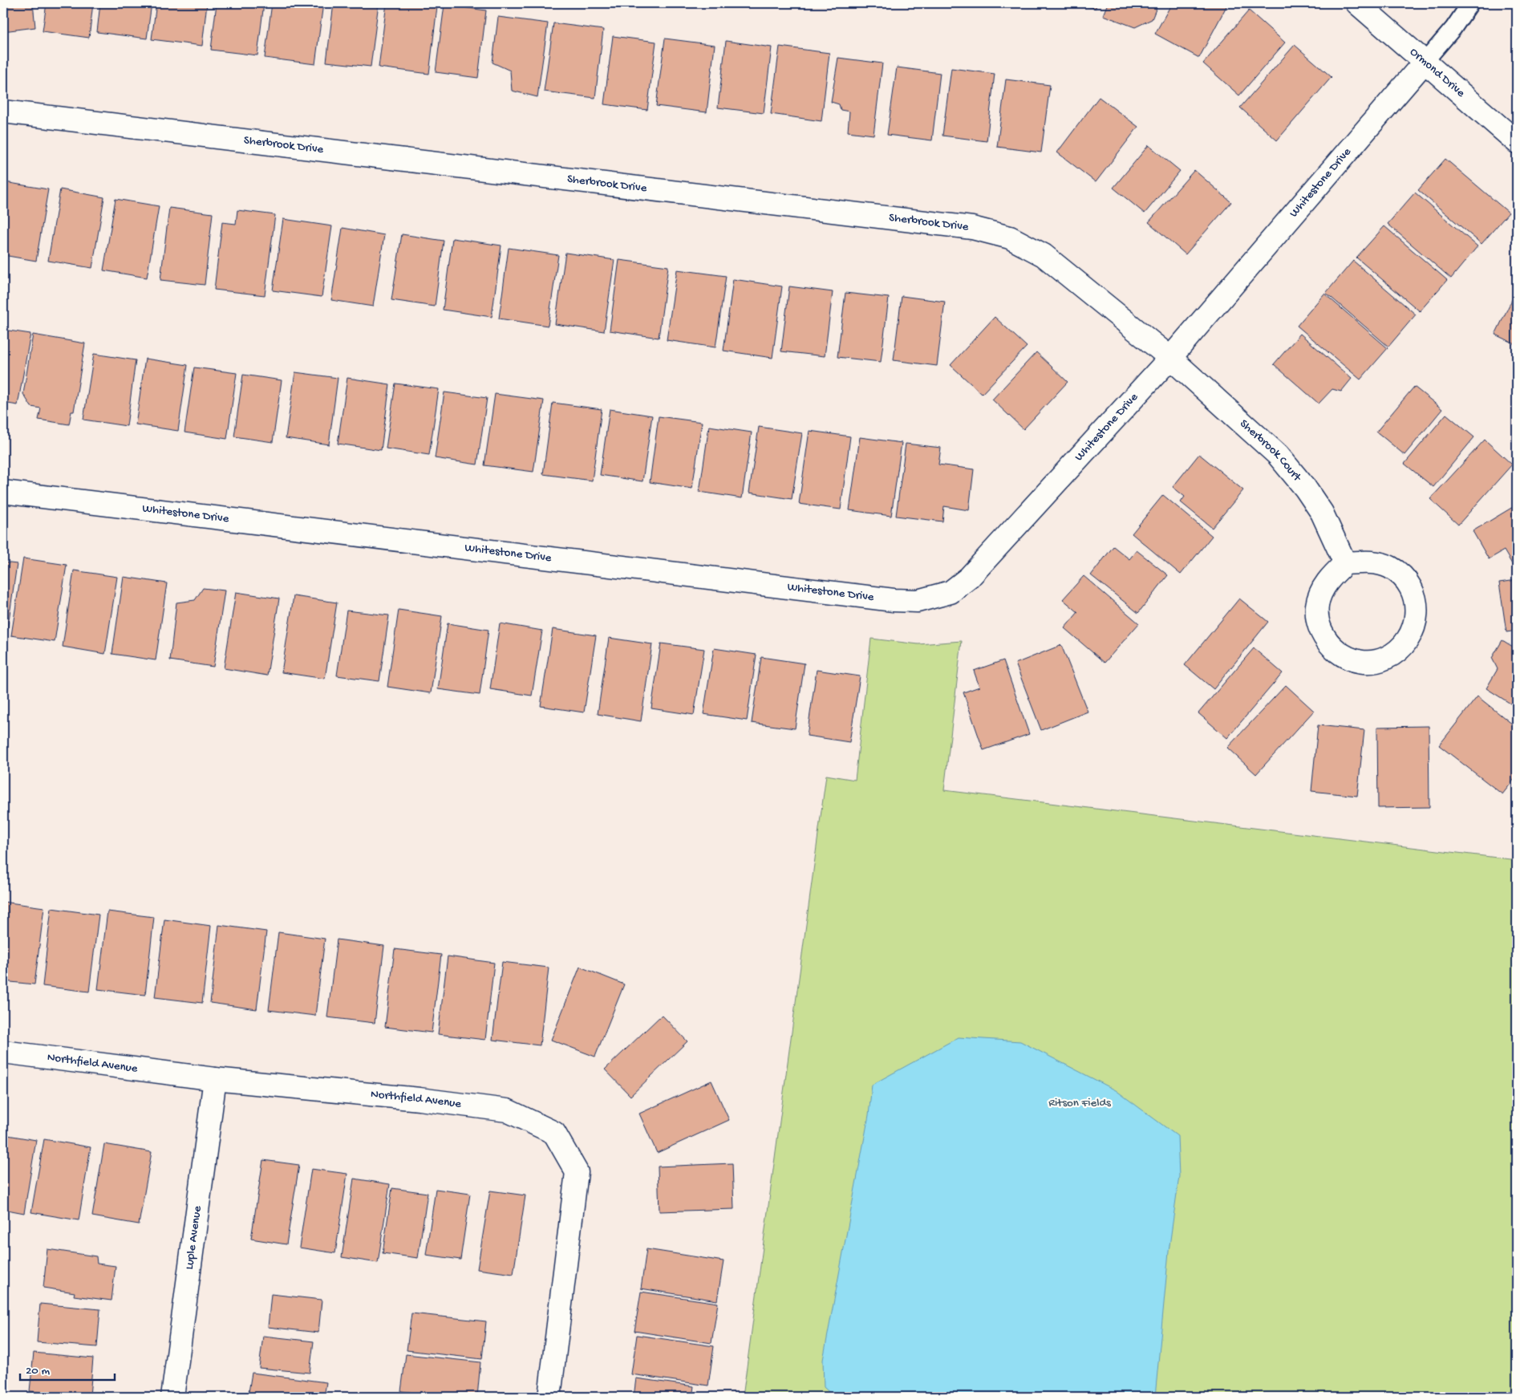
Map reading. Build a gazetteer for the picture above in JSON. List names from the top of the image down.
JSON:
{
  "streets": {
    "street": [
      "Ormond Drive",
      "Sherbrook Drive",
      "Whitestone Drive",
      "Sherbrook Court",
      "Northfield Avenue",
      "Luple Avenue"
    ]
  },
  "crossings": [
    ["Ormond Drive", "Whitestone Drive"],
    ["Sherbrook Drive", "Whitestone Drive"],
    ["Sherbrook Drive", "Sherbrook Court"],
    ["Whitestone Drive", "Sherbrook Court"],
    ["Northfield Avenue", "Luple Avenue"]
  ],
  "parks": ["Ritson Fields"],
  "scale_bar": "20 m"
}
